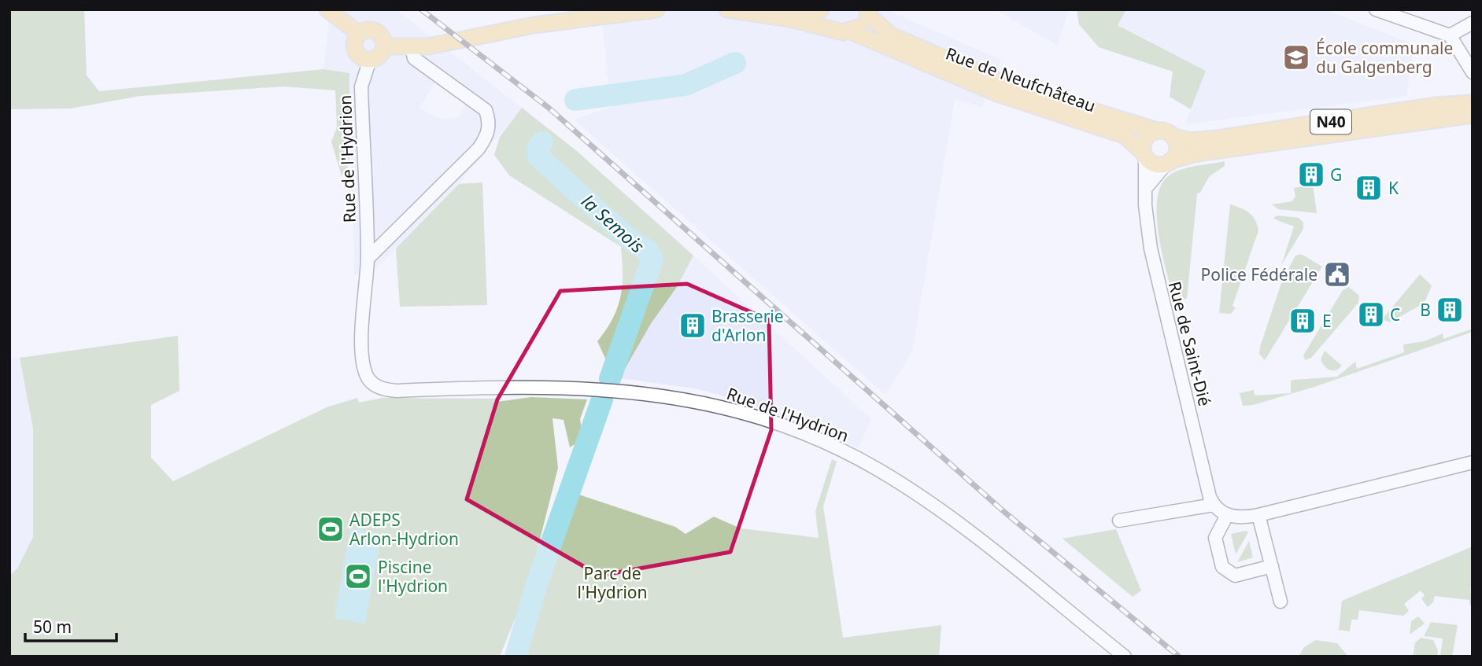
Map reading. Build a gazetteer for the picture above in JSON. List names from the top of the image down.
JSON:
{
  "streets": {
    "main road": ["Rue de Neufchâteau", "N40"],
    "street": ["Rue de l'Hydrion", "Rue de Saint-Dié"]
  },
  "crossings": [
    ["Rue de Neufchâteau", "N40"],
    ["Rue de Neufchâteau", "Rue de Saint-Dié"],
    ["N40", "Rue de Saint-Dié"]
  ],
  "water": ["la Semois"],
  "parks": ["Parc de l'Hydrion"],
  "places": {
    "school or university": ["École communale du Galgenberg"],
    "building": [
      "G",
      "K",
      "B",
      "C",
      "E",
      "Brasserie d'Arlon"
    ],
    "public building": ["Police Fédérale"],
    "sports": ["ADEPS Arlon-Hydrion", "Piscine l'Hydrion"]
  },
  "scale_bar": "50 m"
}
